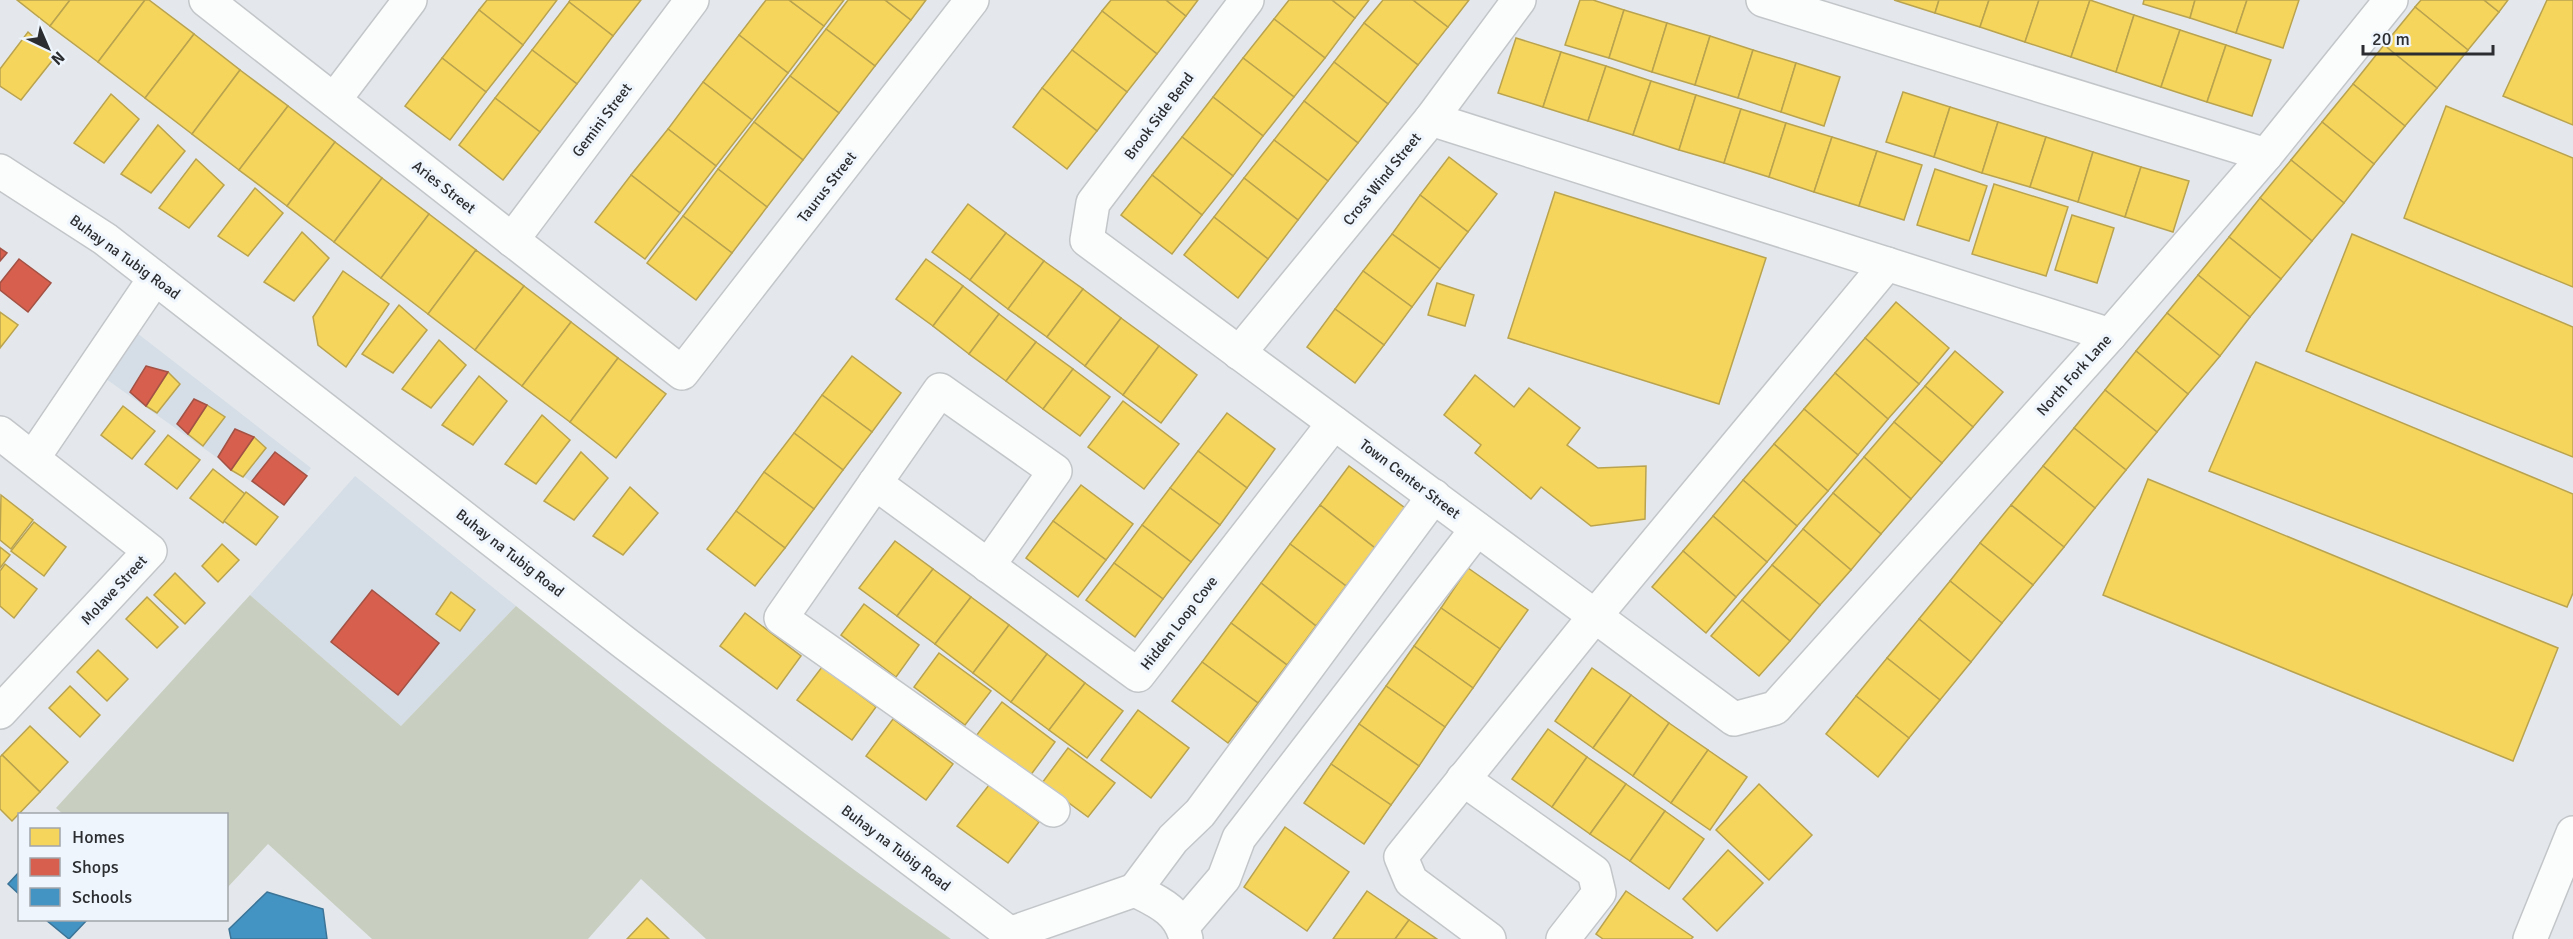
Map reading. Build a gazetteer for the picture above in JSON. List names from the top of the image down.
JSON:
{
  "streets": {
    "street": [
      "Brook Side Bend",
      "Gemini Street",
      "Cross Wind Street",
      "Aries Street",
      "Taurus Street",
      "Buhay na Tubig Road",
      "North Fork Lane",
      "Town Center Street",
      "Molave Street",
      "Hidden Loop Cove"
    ]
  },
  "crossings": [
    ["Brook Side Bend", "Town Center Street"],
    ["Gemini Street", "Aries Street"],
    ["Cross Wind Street", "Town Center Street"],
    ["Aries Street", "Taurus Street"],
    ["North Fork Lane", "Town Center Street"],
    ["Town Center Street", "Hidden Loop Cove"]
  ],
  "legend": ["Homes", "Shops", "Schools"],
  "scale_bar": "20 m",
  "north": "bottom right"
}
